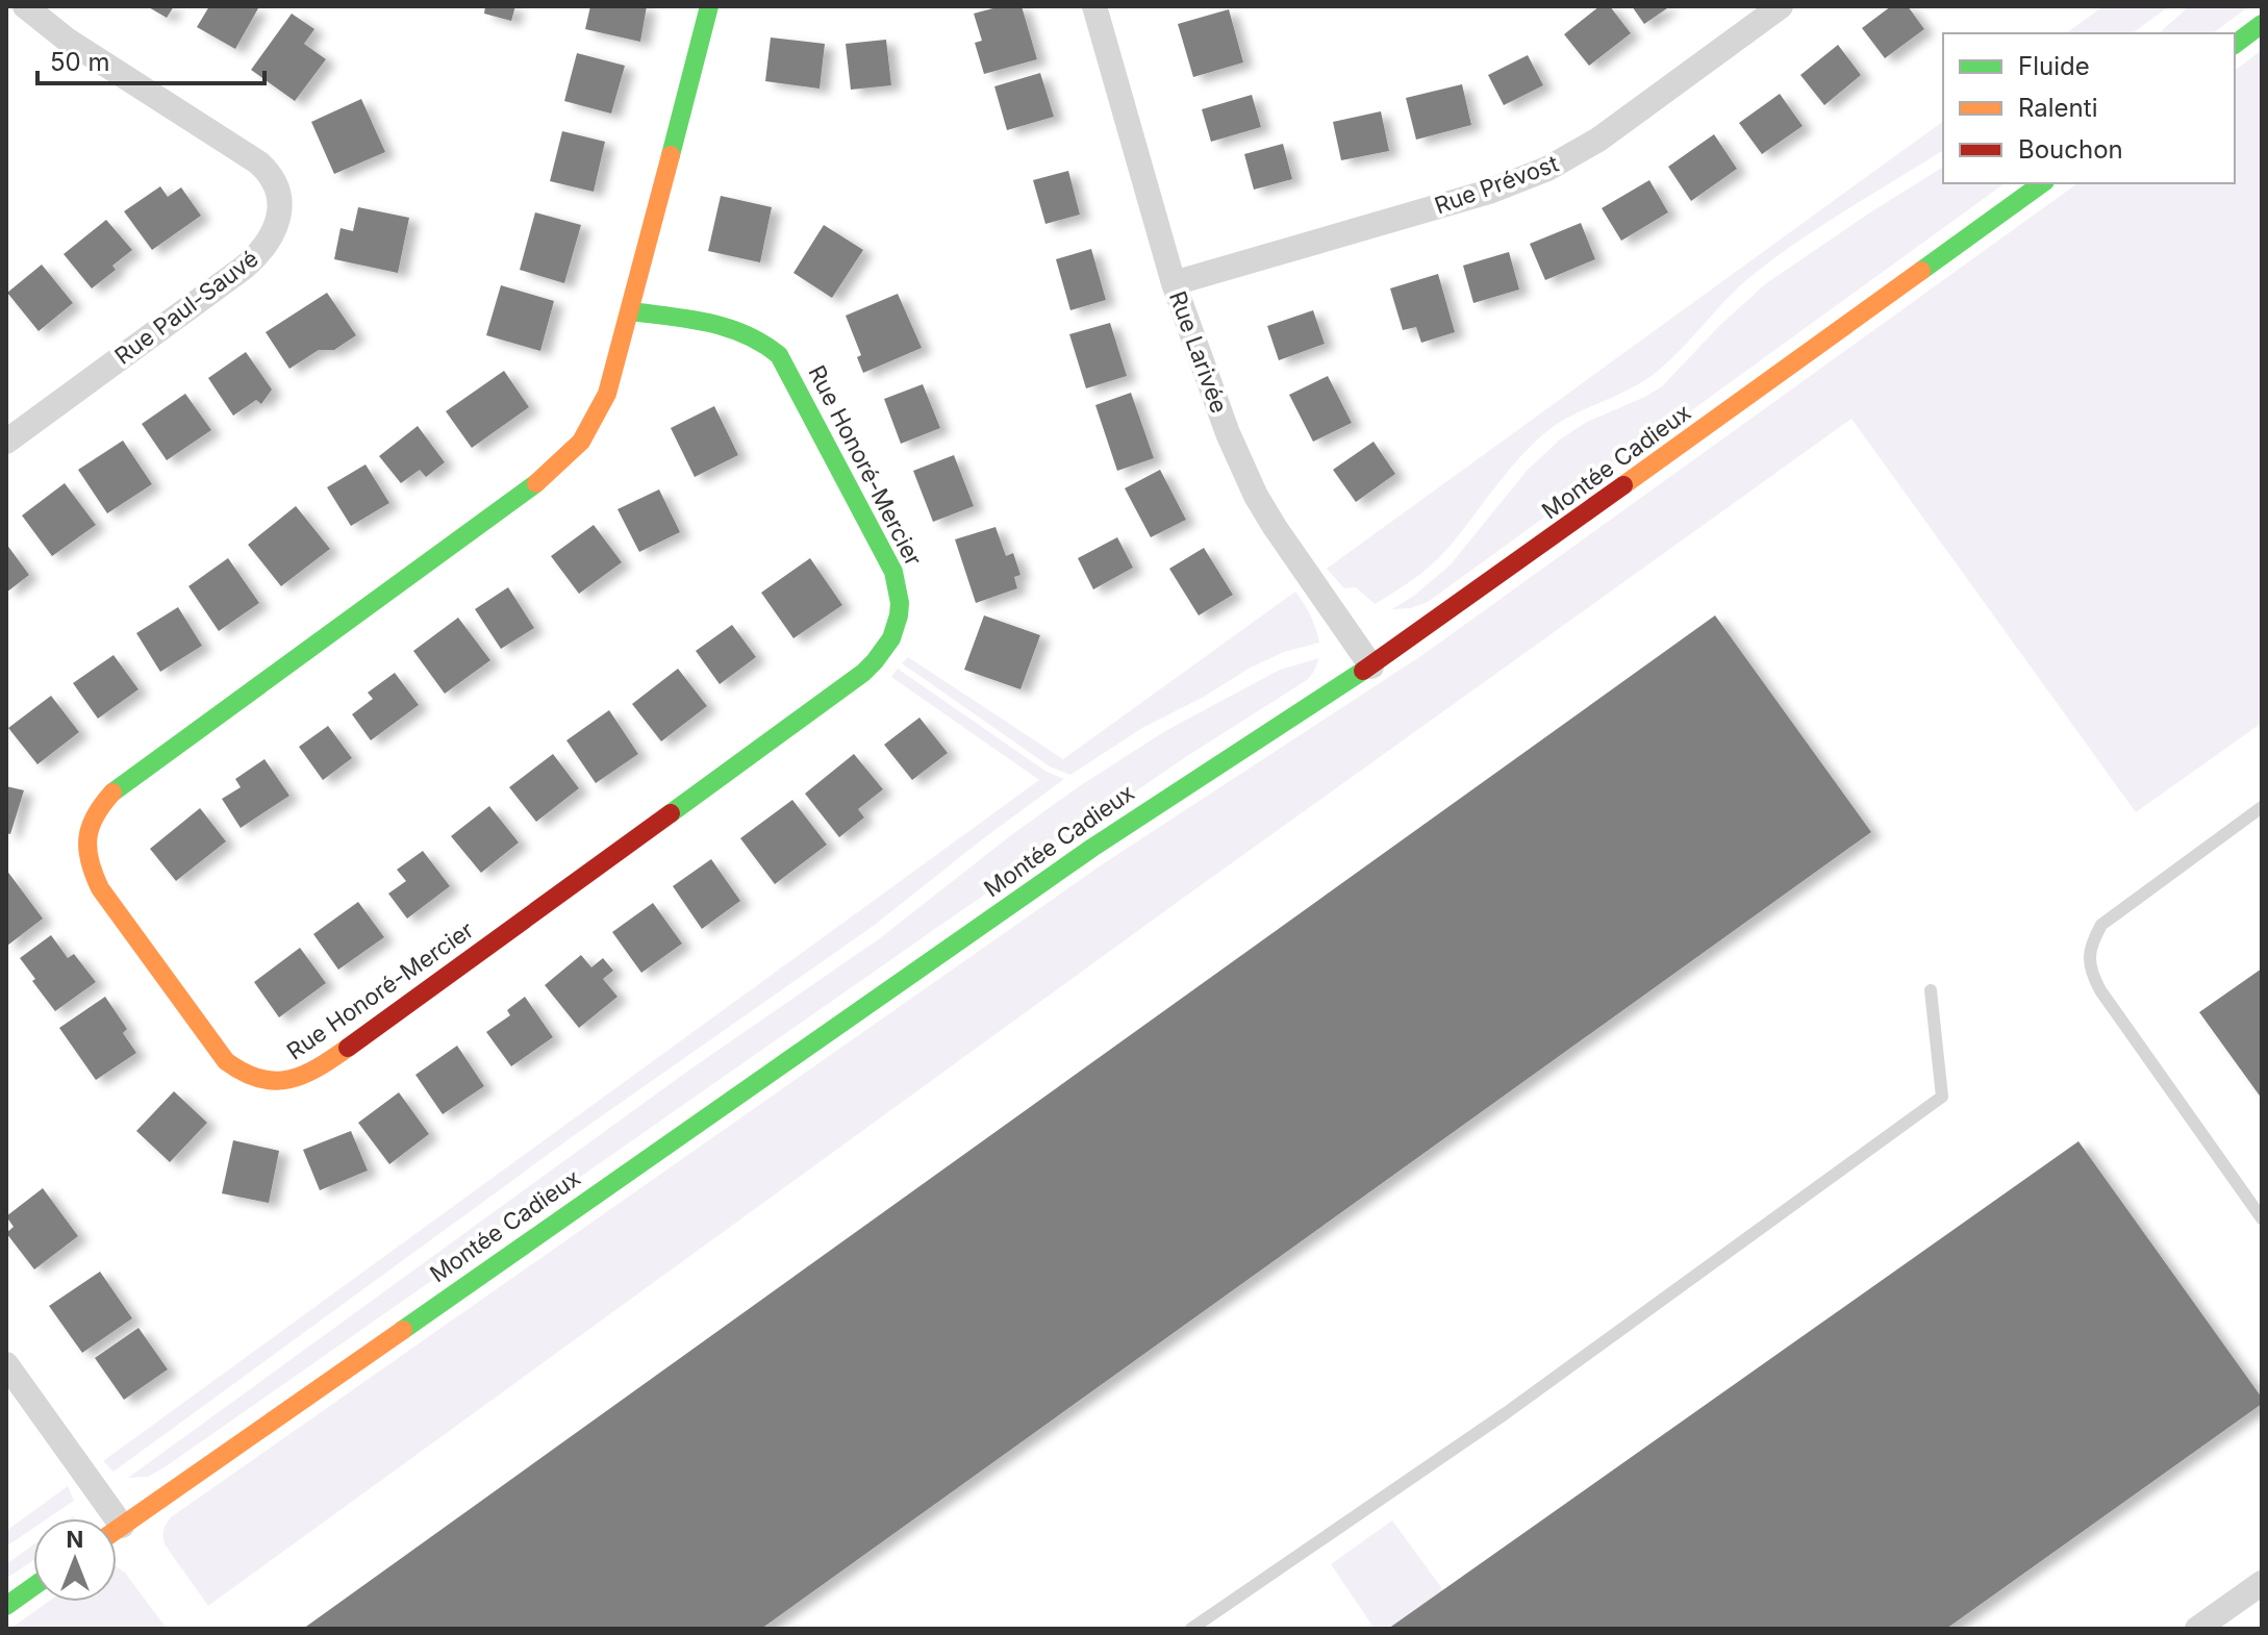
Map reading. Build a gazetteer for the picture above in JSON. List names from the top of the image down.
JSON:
{
  "streets": {
    "street": [
      "Rue Prévost",
      "Rue Paul-Sauvé",
      "Rue Larivée",
      "Montée Cadieux",
      "Rue Honoré-Mercier"
    ]
  },
  "crossings": [
    ["Rue Prévost", "Rue Larivée"],
    ["Rue Larivée", "Montée Cadieux"]
  ],
  "legend": ["Fluide", "Ralenti", "Bouchon"],
  "scale_bar": "50 m",
  "north": "top"
}
